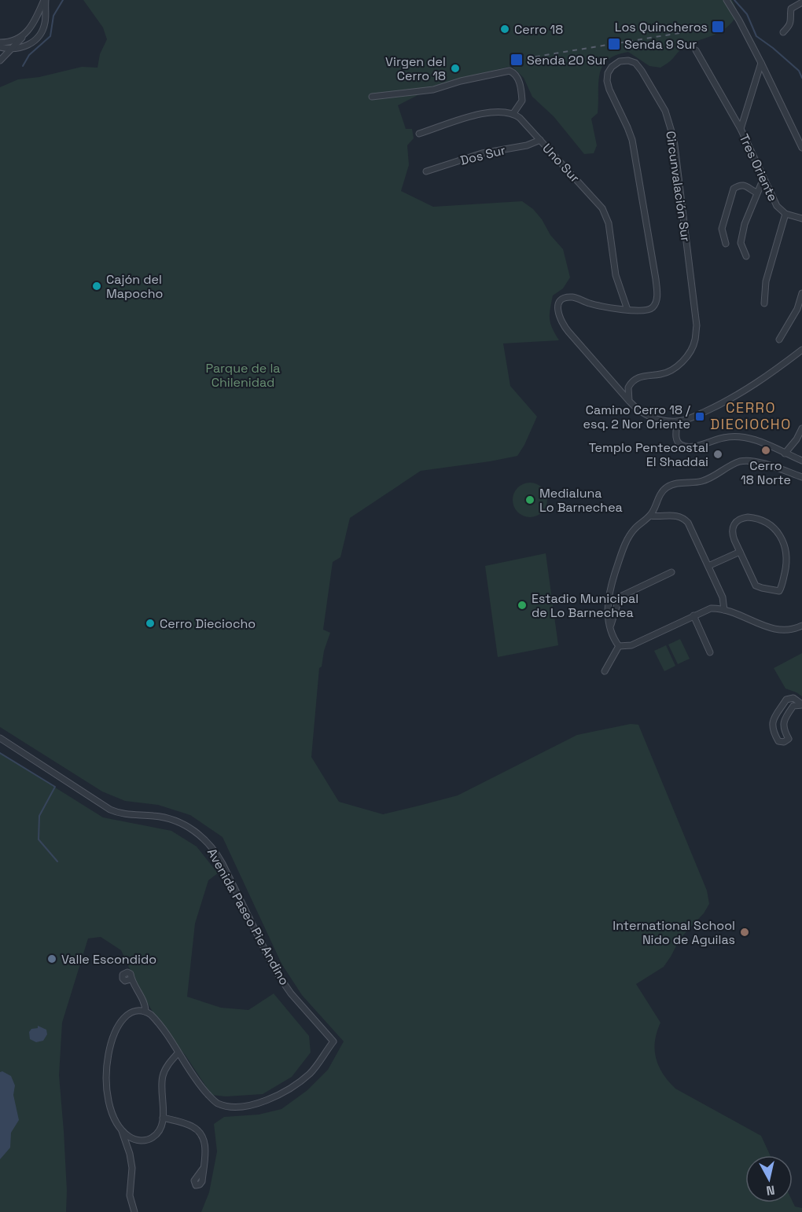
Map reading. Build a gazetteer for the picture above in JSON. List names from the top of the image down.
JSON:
{
  "streets": {
    "street": [
      "Dos Sur",
      "Uno Sur",
      "Tres Oriente",
      "Circunvalación Sur",
      "Avenida Paseo Pie Andino"
    ]
  },
  "crossings": [
    ["Dos Sur", "Uno Sur"],
    ["Uno Sur", "Circunvalación Sur"]
  ],
  "districts": ["CERRO DIECIOCHO"],
  "parks": ["Parque de la Chilenidad"],
  "places": {
    "transit": [
      "Los Quincheros",
      "Senda 9 Sur",
      "Senda 20 Sur",
      "Camino Cerro 18 / esq. 2 Nor Oriente"
    ],
    "other": [
      "Cerro 18",
      "Virgen del Cerro 18",
      "Cajón del Mapocho",
      "Cerro 18 Norte",
      "Templo Pentecostal El Shaddai",
      "Medialuna Lo Barnechea",
      "Estadio Municipal de Lo Barnechea",
      "Cerro Dieciocho",
      "International School Nido de Aguilas",
      "Valle Escondido"
    ]
  },
  "north": "bottom"
}
